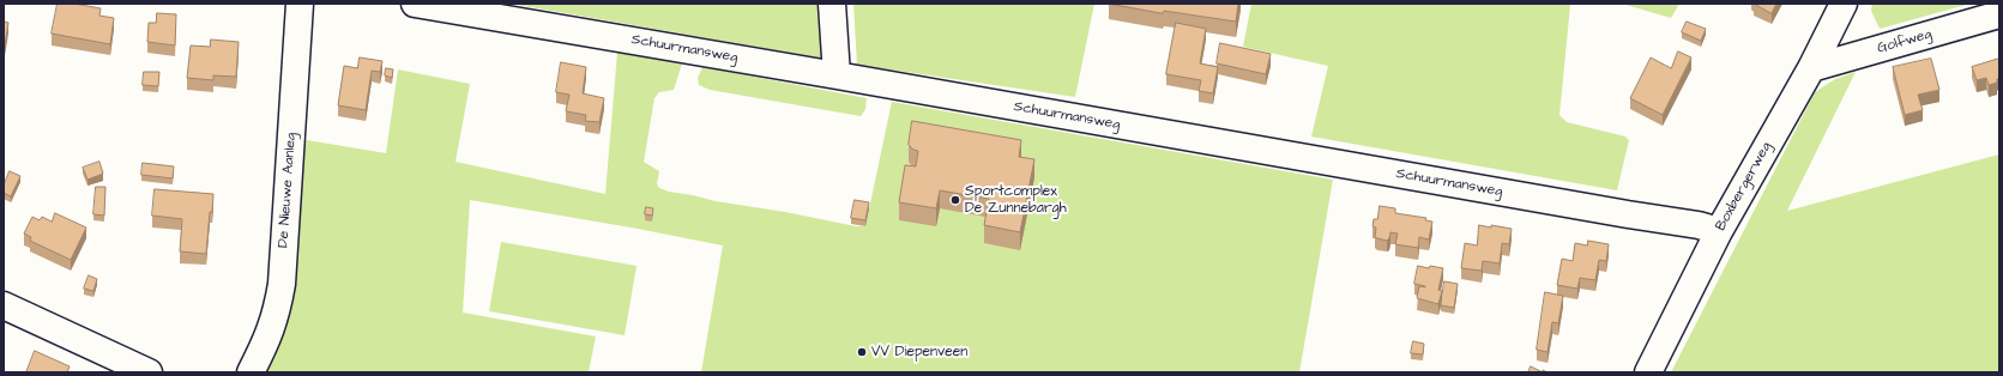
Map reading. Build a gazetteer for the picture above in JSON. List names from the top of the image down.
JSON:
{
  "streets": {
    "street": [
      "Golfweg",
      "Schuurmansweg",
      "Boxbergerweg",
      "De Nieuwe Aanleg"
    ]
  },
  "crossings": [
    ["Golfweg", "Boxbergerweg"],
    ["Schuurmansweg", "Boxbergerweg"]
  ],
  "places": ["Sportcomplex De Zunnebargh", "VV Diepenveen"]
}
